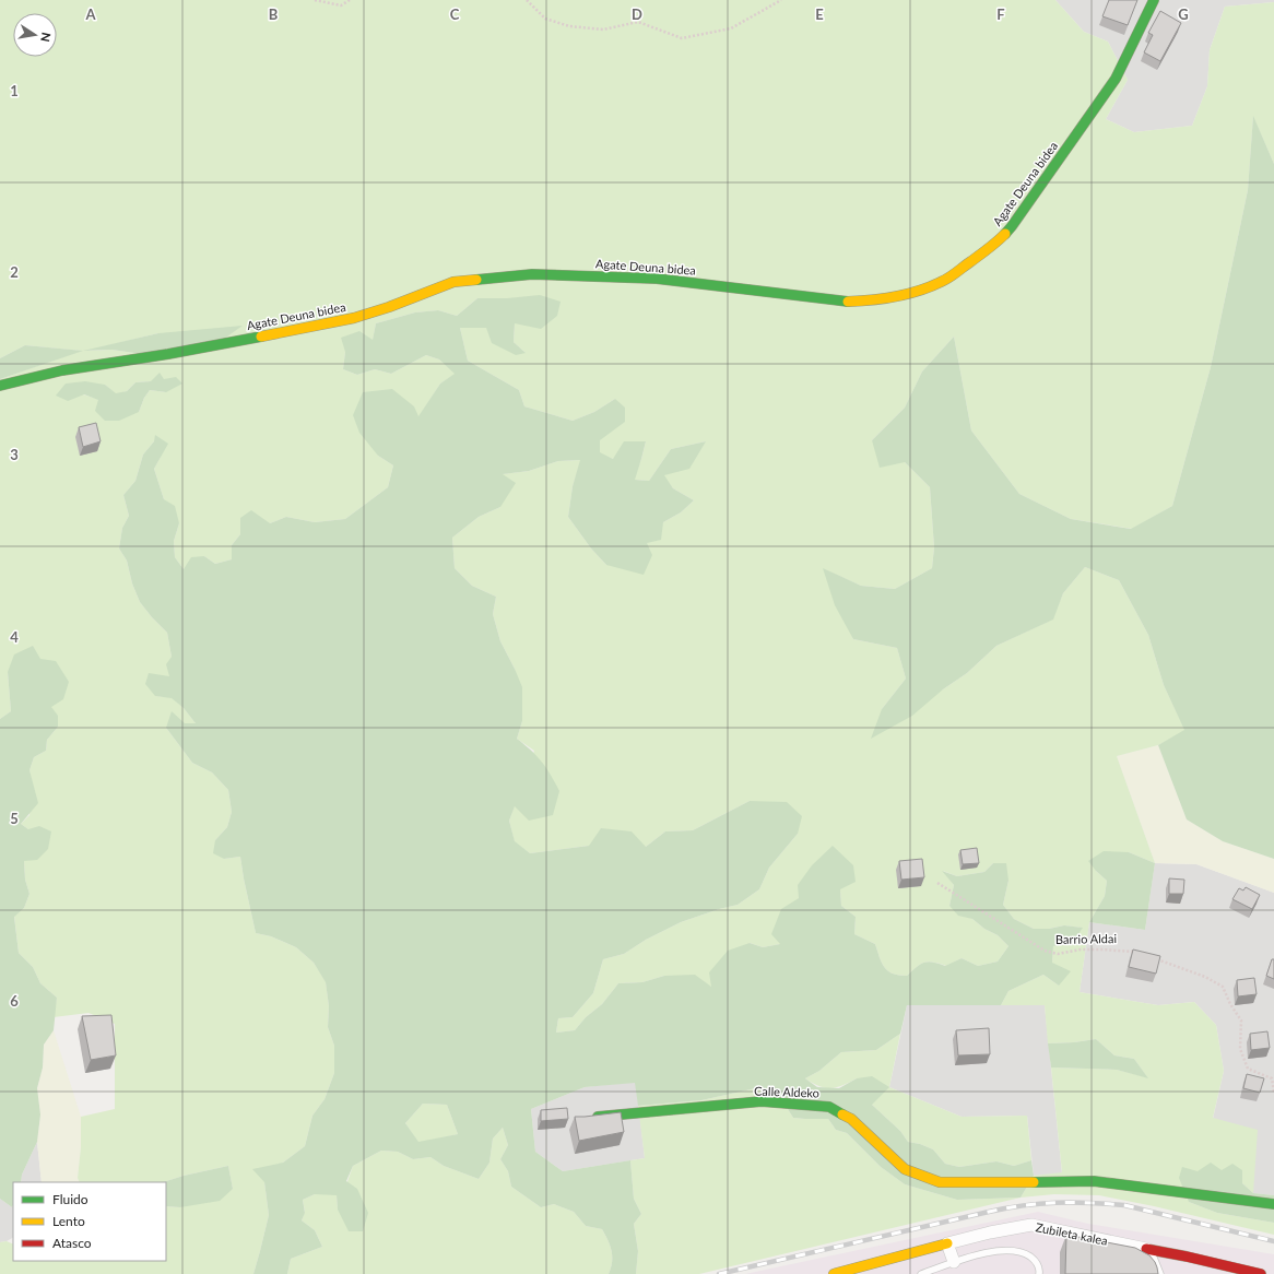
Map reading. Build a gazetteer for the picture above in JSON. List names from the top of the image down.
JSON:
{
  "streets": {
    "street": ["Agate Deuna bidea", "Calle Aldeko", "Zubileta kalea"],
    "path": ["Barrio Aldai"]
  },
  "legend": ["Fluido", "Lento", "Atasco"],
  "north": "right",
  "grid": {
    "columns": [
      "A",
      "B",
      "C",
      "D",
      "E",
      "F",
      "G"
    ],
    "rows": [
      "1",
      "2",
      "3",
      "4",
      "5",
      "6"
    ]
  }
}
